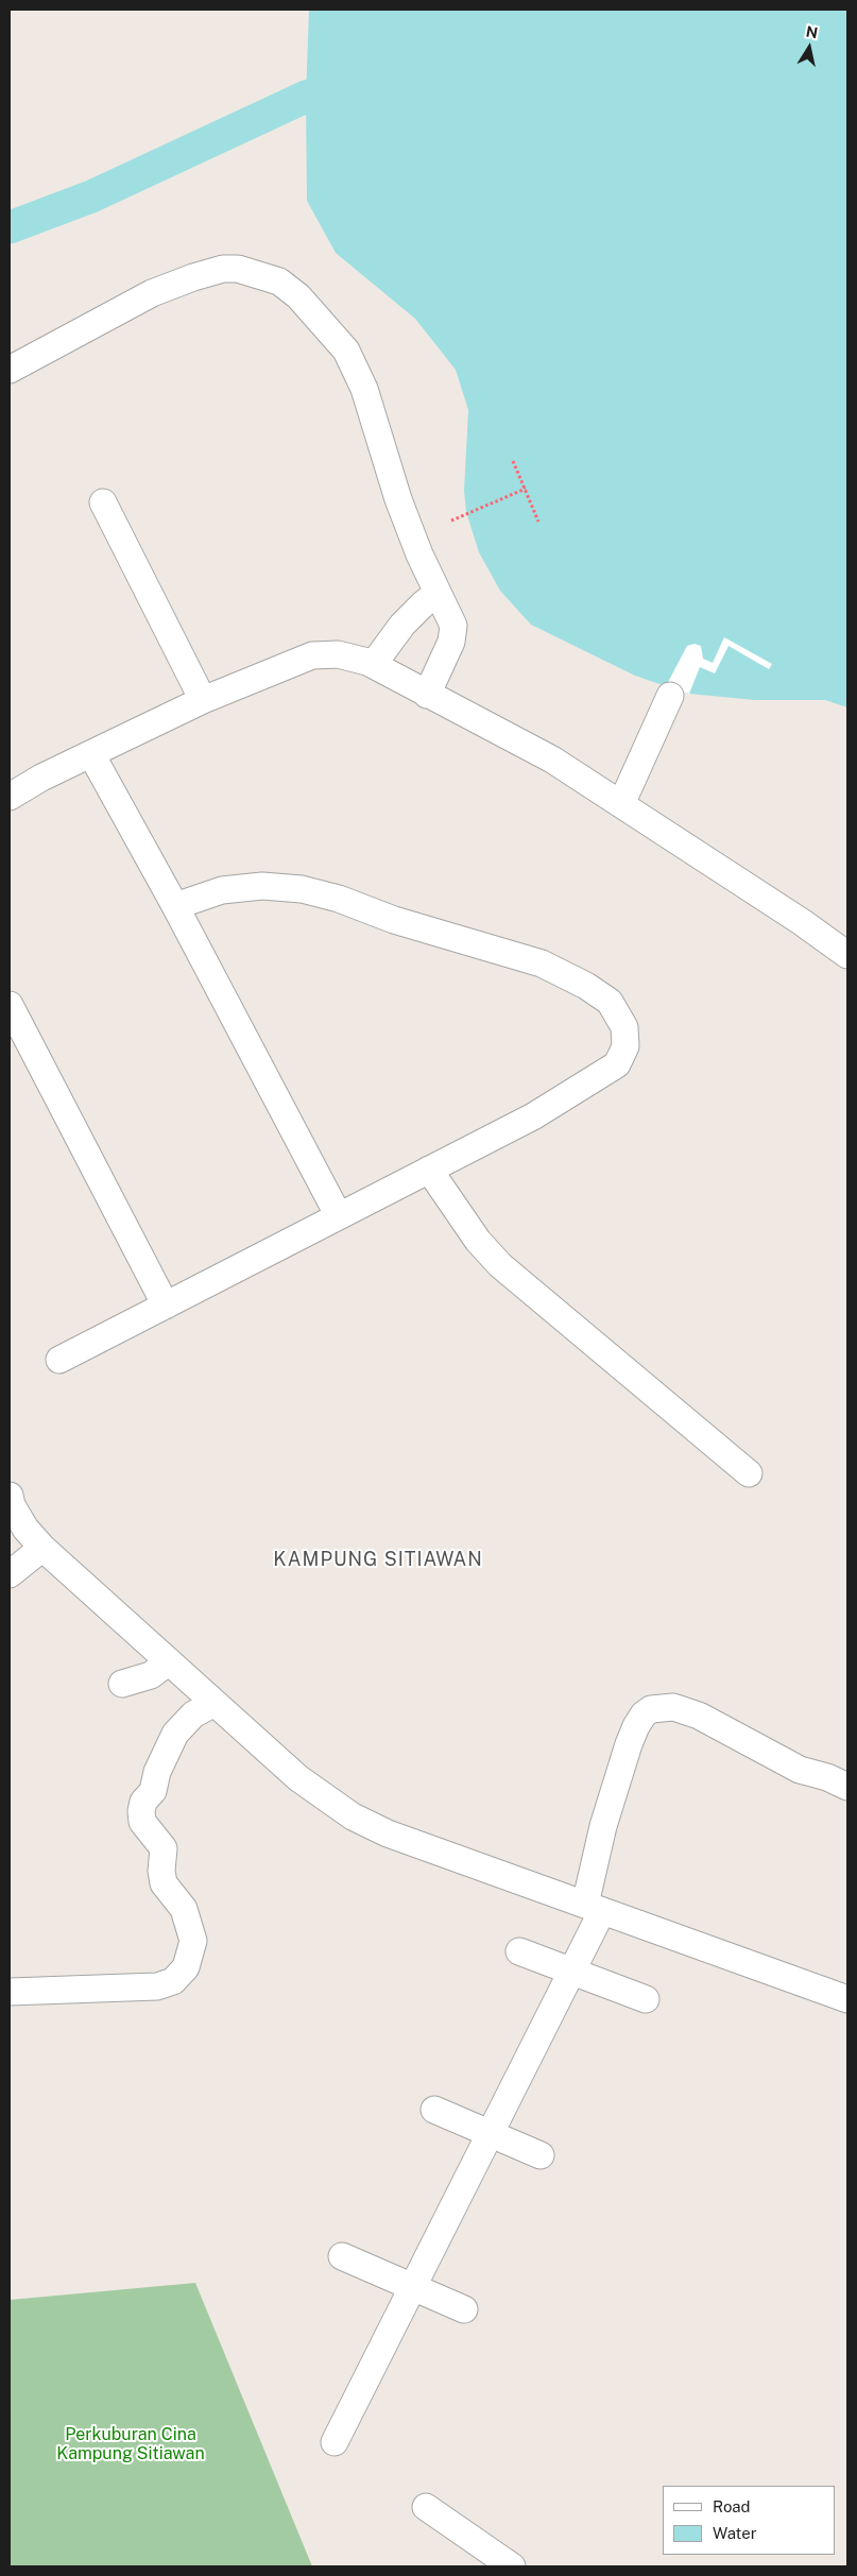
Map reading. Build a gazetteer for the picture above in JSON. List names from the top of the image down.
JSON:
{
  "districts": ["KAMPUNG SITIAWAN"],
  "parks": ["Perkuburan Cina Kampung Sitiawan"],
  "legend": ["Road", "Water"],
  "north": "top"
}
